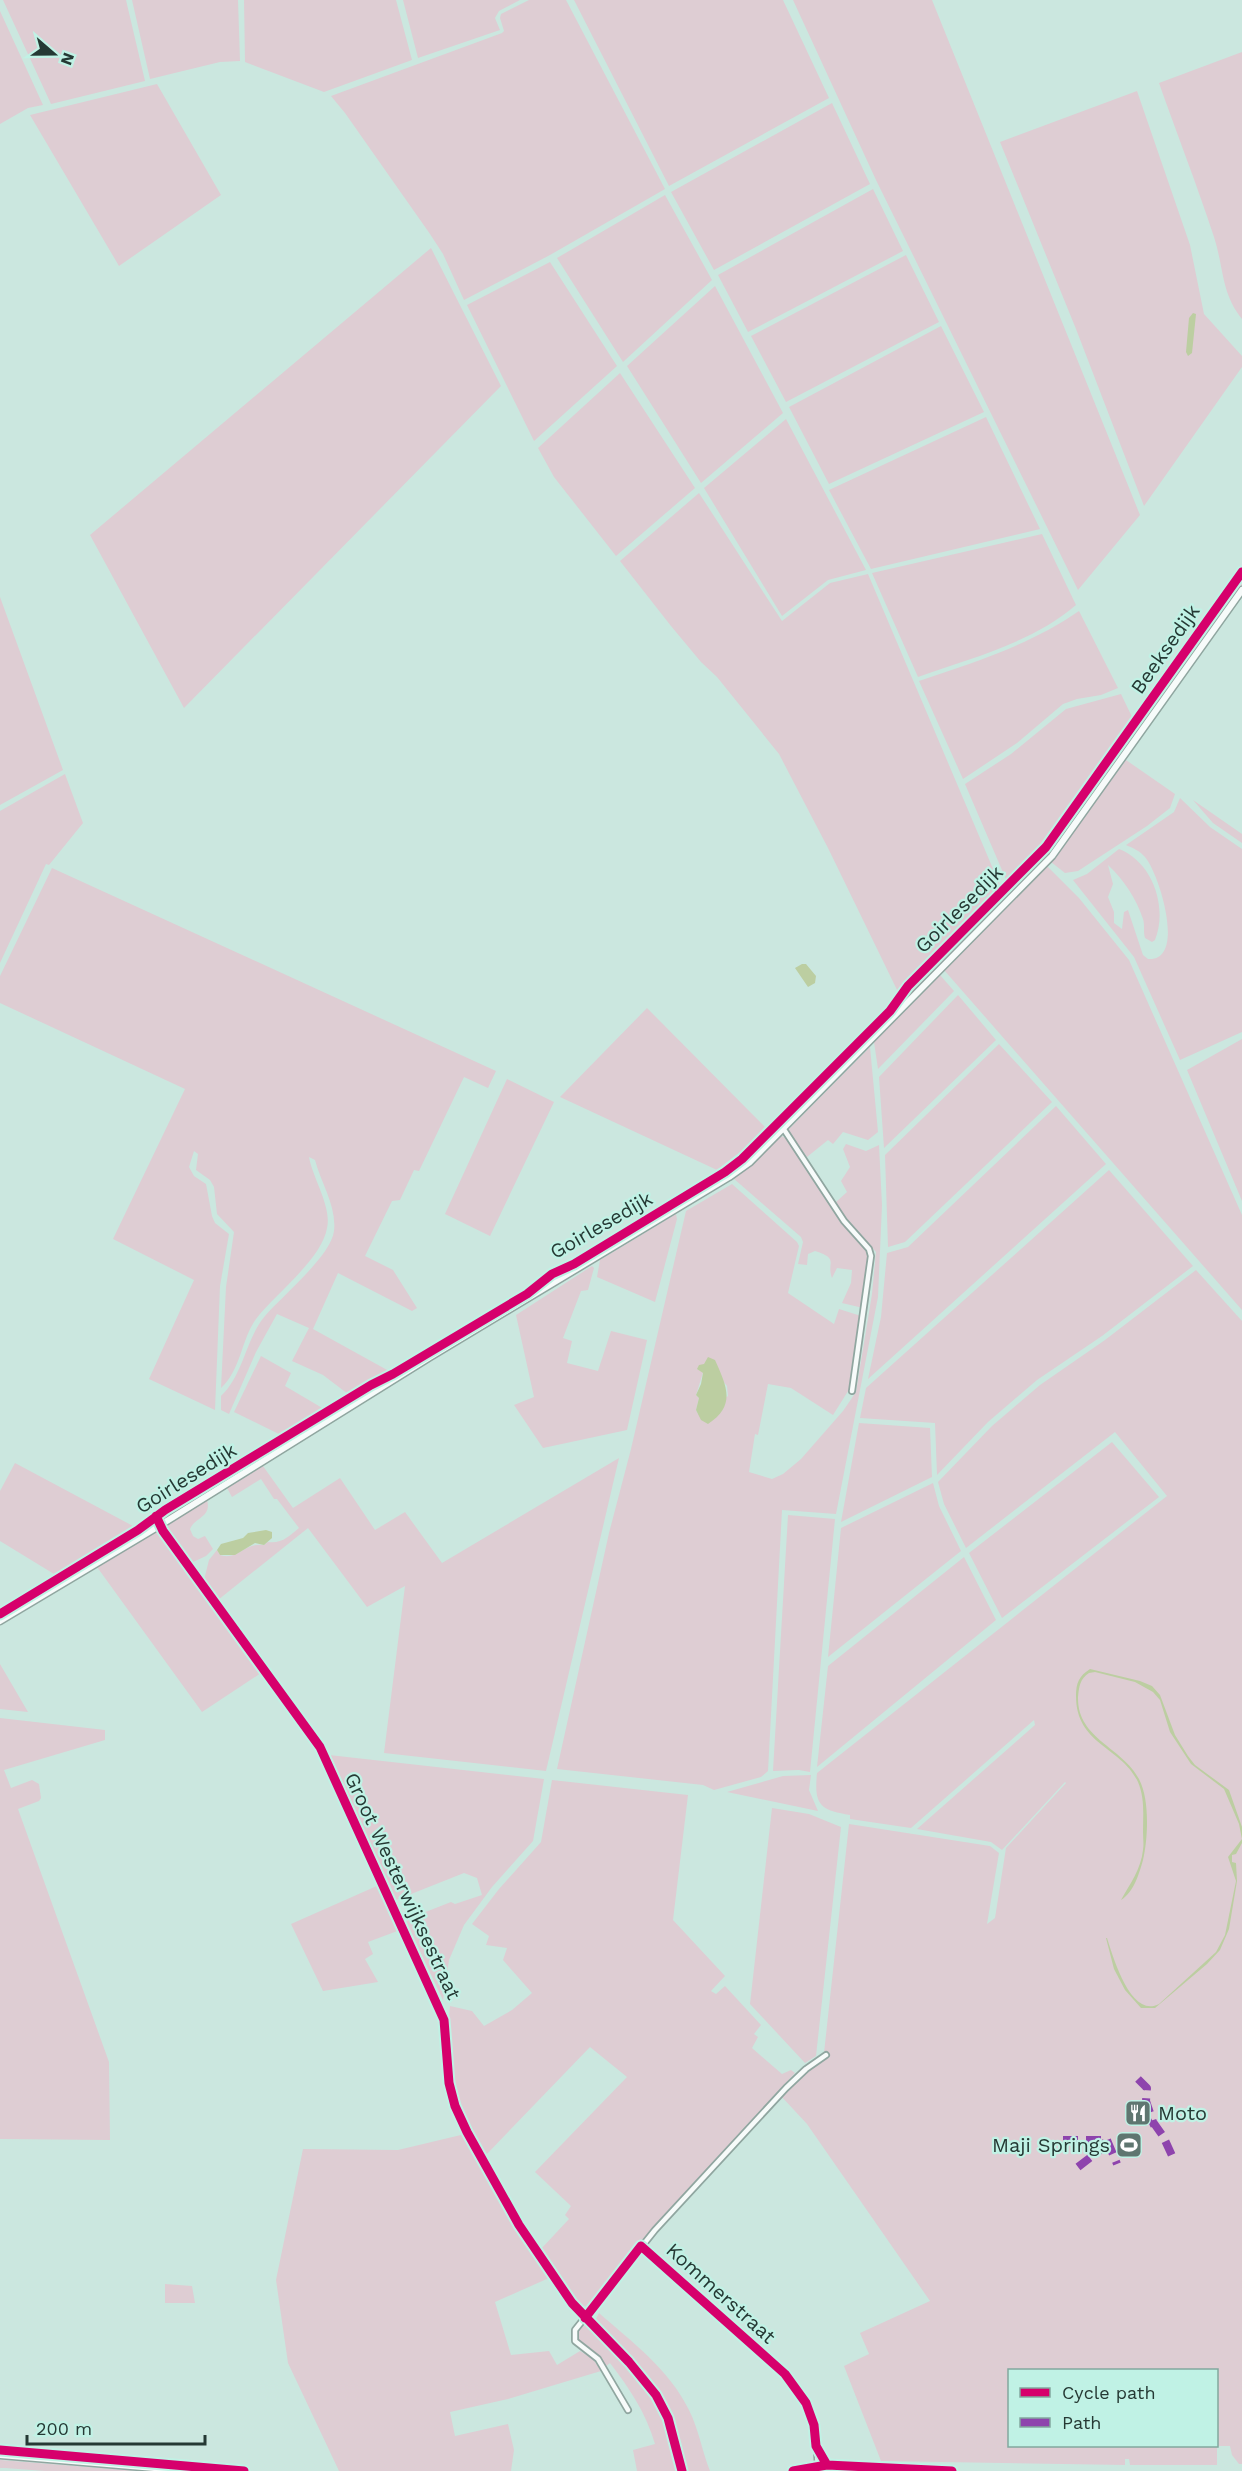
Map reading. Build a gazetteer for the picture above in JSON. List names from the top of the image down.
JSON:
{
  "streets": {
    "street": [
      "Beeksedijk",
      "Goirlesedijk",
      "Groot Westerwijksestraat",
      "Kommerstraat"
    ]
  },
  "crossings": [
    ["Beeksedijk", "Goirlesedijk"],
    ["Goirlesedijk", "Groot Westerwijksestraat"],
    ["Groot Westerwijksestraat", "Kommerstraat"]
  ],
  "places": {
    "restaurant": ["Moto"],
    "sports": ["Maji Springs"]
  },
  "legend": ["Cycle path", "Path"],
  "scale_bar": "200 m",
  "north": "right"
}
